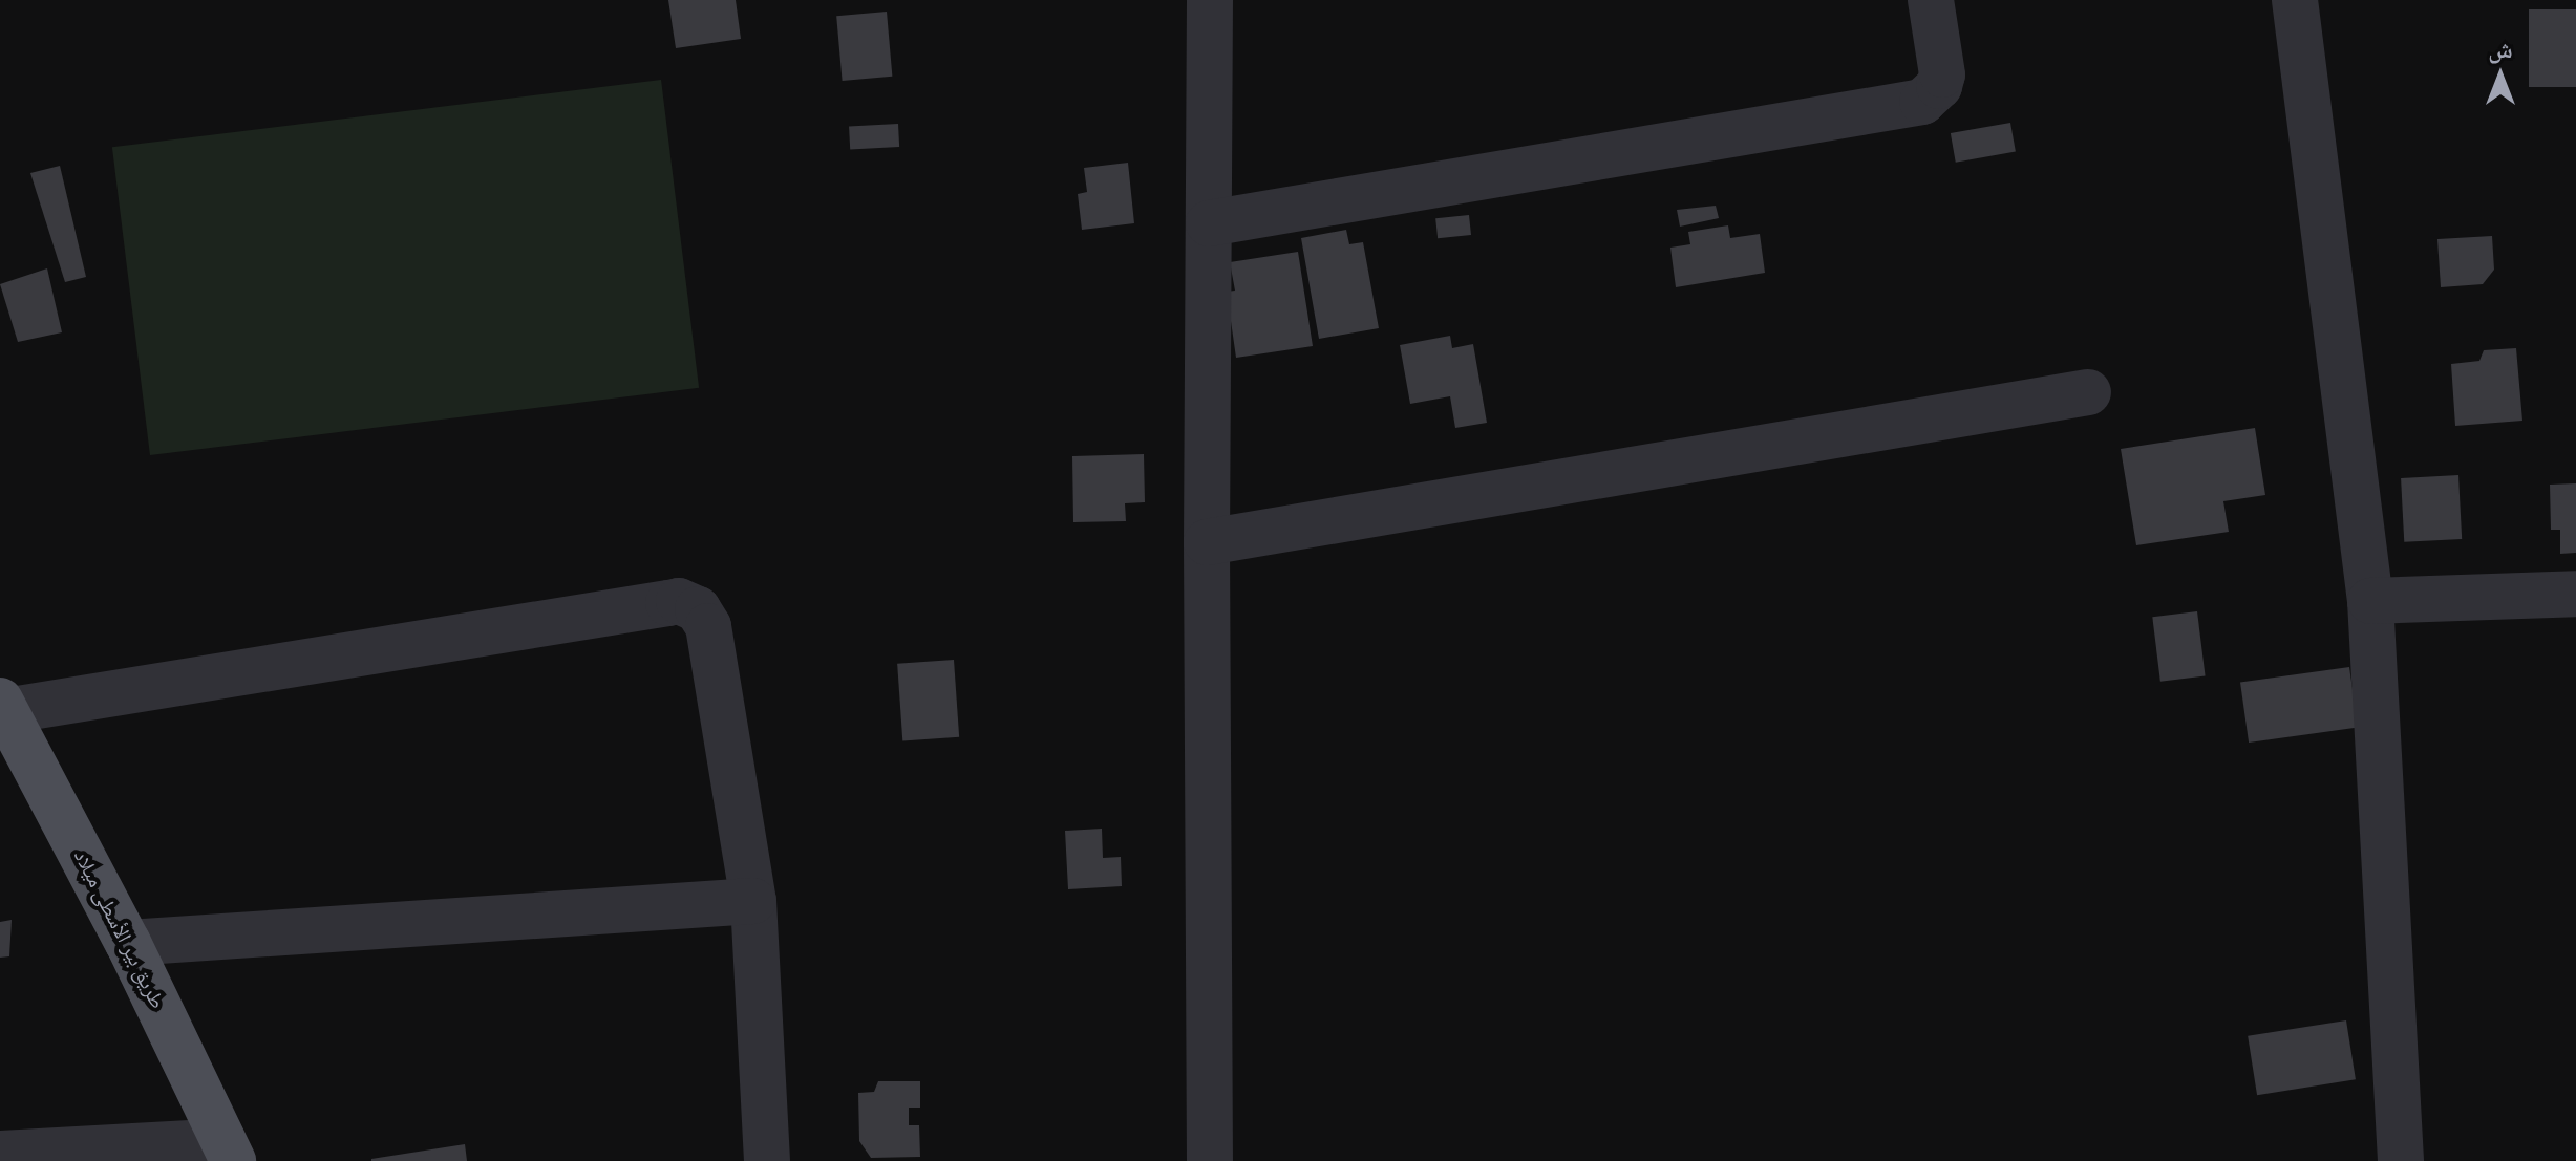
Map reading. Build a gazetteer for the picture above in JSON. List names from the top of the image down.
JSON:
{
  "streets": {
    "main road": ["طريق بير الأسطى ميلاد"]
  },
  "north": "top"
}
